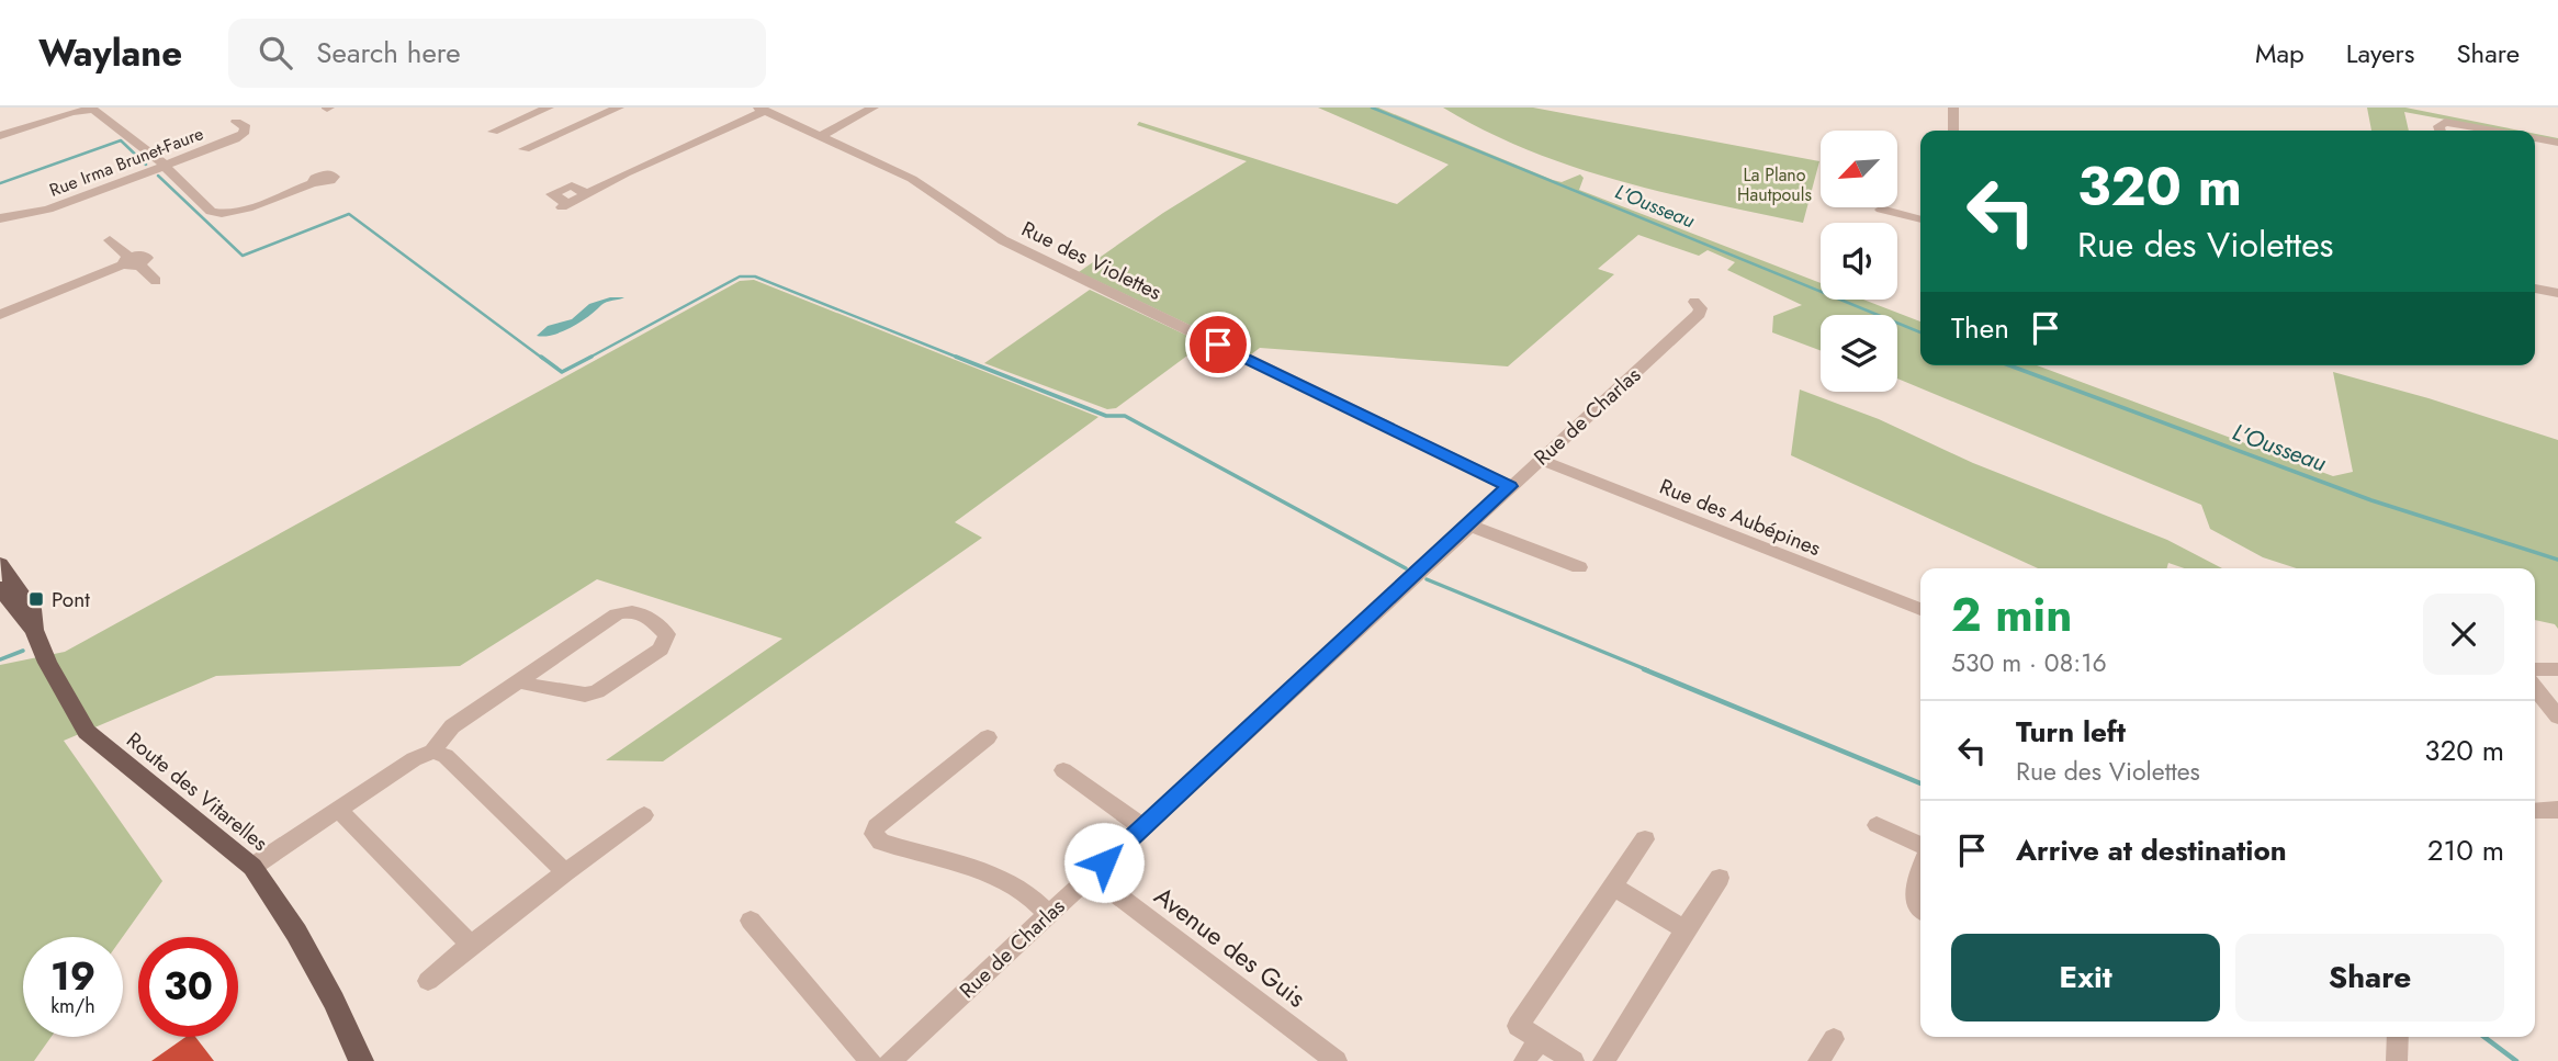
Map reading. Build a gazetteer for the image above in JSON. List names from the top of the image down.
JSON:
{
  "streets": {
    "main road": ["Route des Vitarelles"],
    "street": [
      "Rue Irma Brunet-Faure",
      "Rue des Violettes",
      "Rue de Charlas",
      "Rue des Aubépines",
      "Avenue des Guis"
    ]
  },
  "crossings": [
    ["Rue des Violettes", "Rue de Charlas"],
    ["Rue de Charlas", "Rue des Aubépines"],
    ["Rue de Charlas", "Avenue des Guis"]
  ],
  "water": ["L'Ousseau"],
  "parks": ["La Plano Hautpouls"],
  "places": {
    "transit": ["Pont"]
  },
  "north": "bottom left",
  "page": {
    "header": "Waylane",
    "search": "Search here",
    "nav": ["Map", "Layers", "Share"],
    "turn": ["320 m", "Rue des Violettes"],
    "then": "Then",
    "heading": ["2 min", "530 m · 08:16"],
    "list": [
      {
        "name": "Turn left",
        "note": "Rue des Violettes",
        "value": "320 m"
      },
      {
        "name": "Arrive at destination",
        "value": "210 m"
      }
    ],
    "buttons": ["Exit", "Share"],
    "speed": "19 km/h",
    "limit": "30"
  }
}
